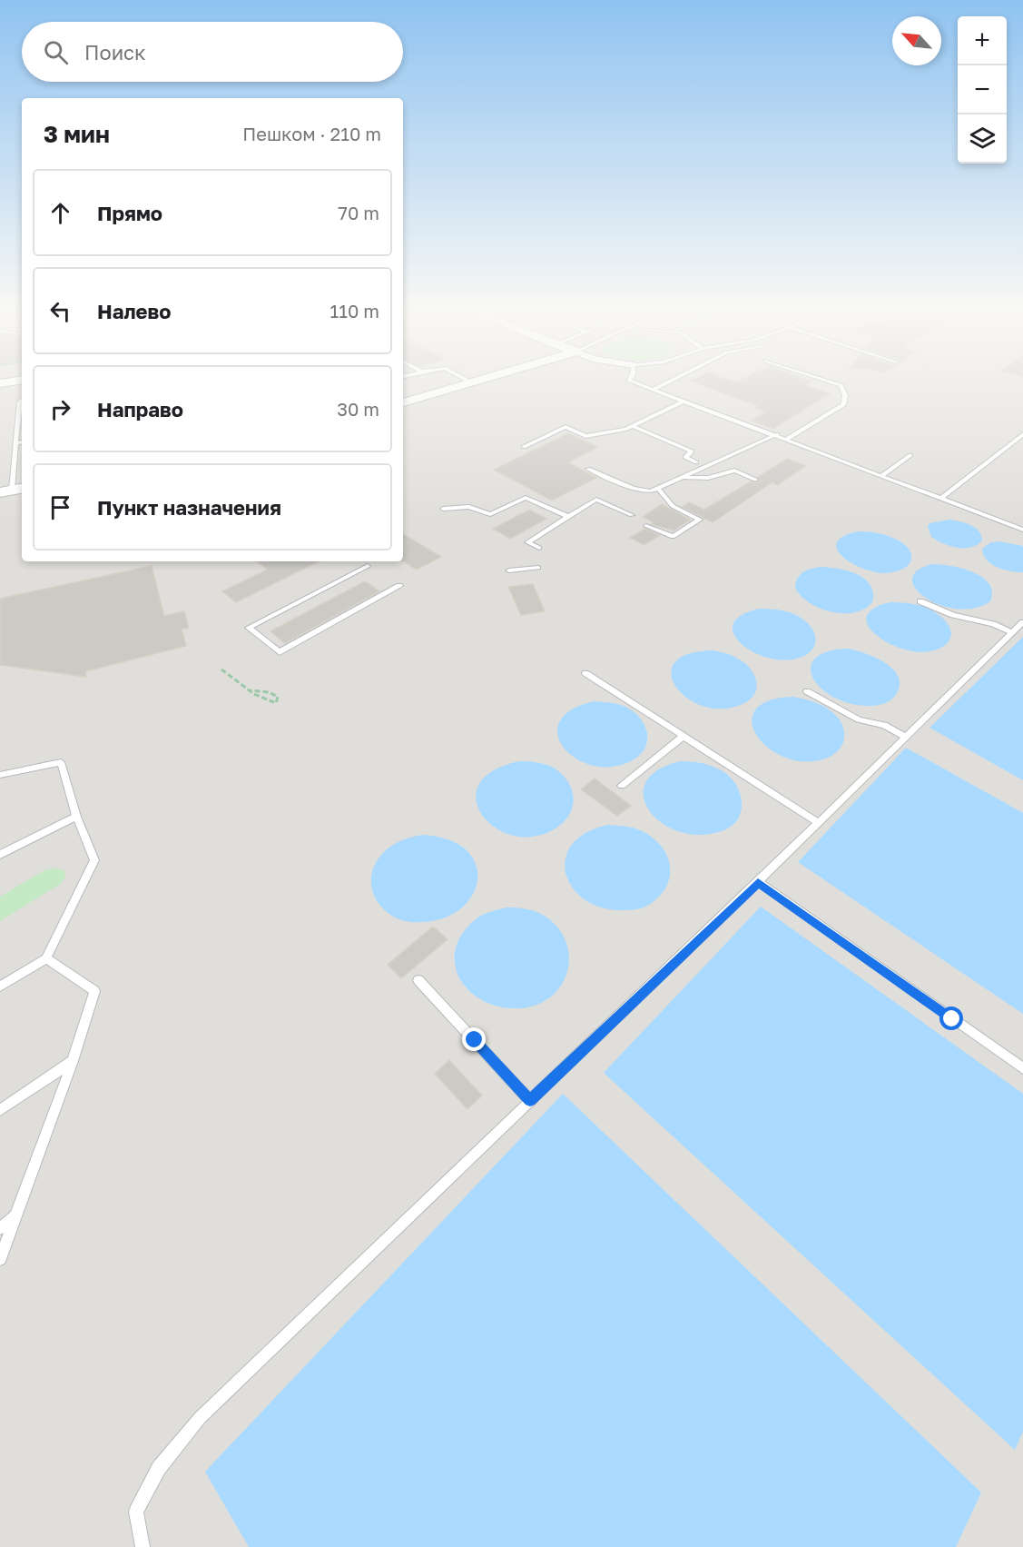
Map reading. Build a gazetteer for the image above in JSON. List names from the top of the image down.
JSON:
{
  "north": "top left",
  "page": {
    "map_buttons": ["+", "−"],
    "search": "Поиск",
    "heading": ["3 мин", "Пешком · 210 m"],
    "list": [
      ["Прямо", "70 m"],
      ["Налево", "110 m"],
      ["Направо", "30 m"],
      "Пункт назначения"
    ]
  }
}
